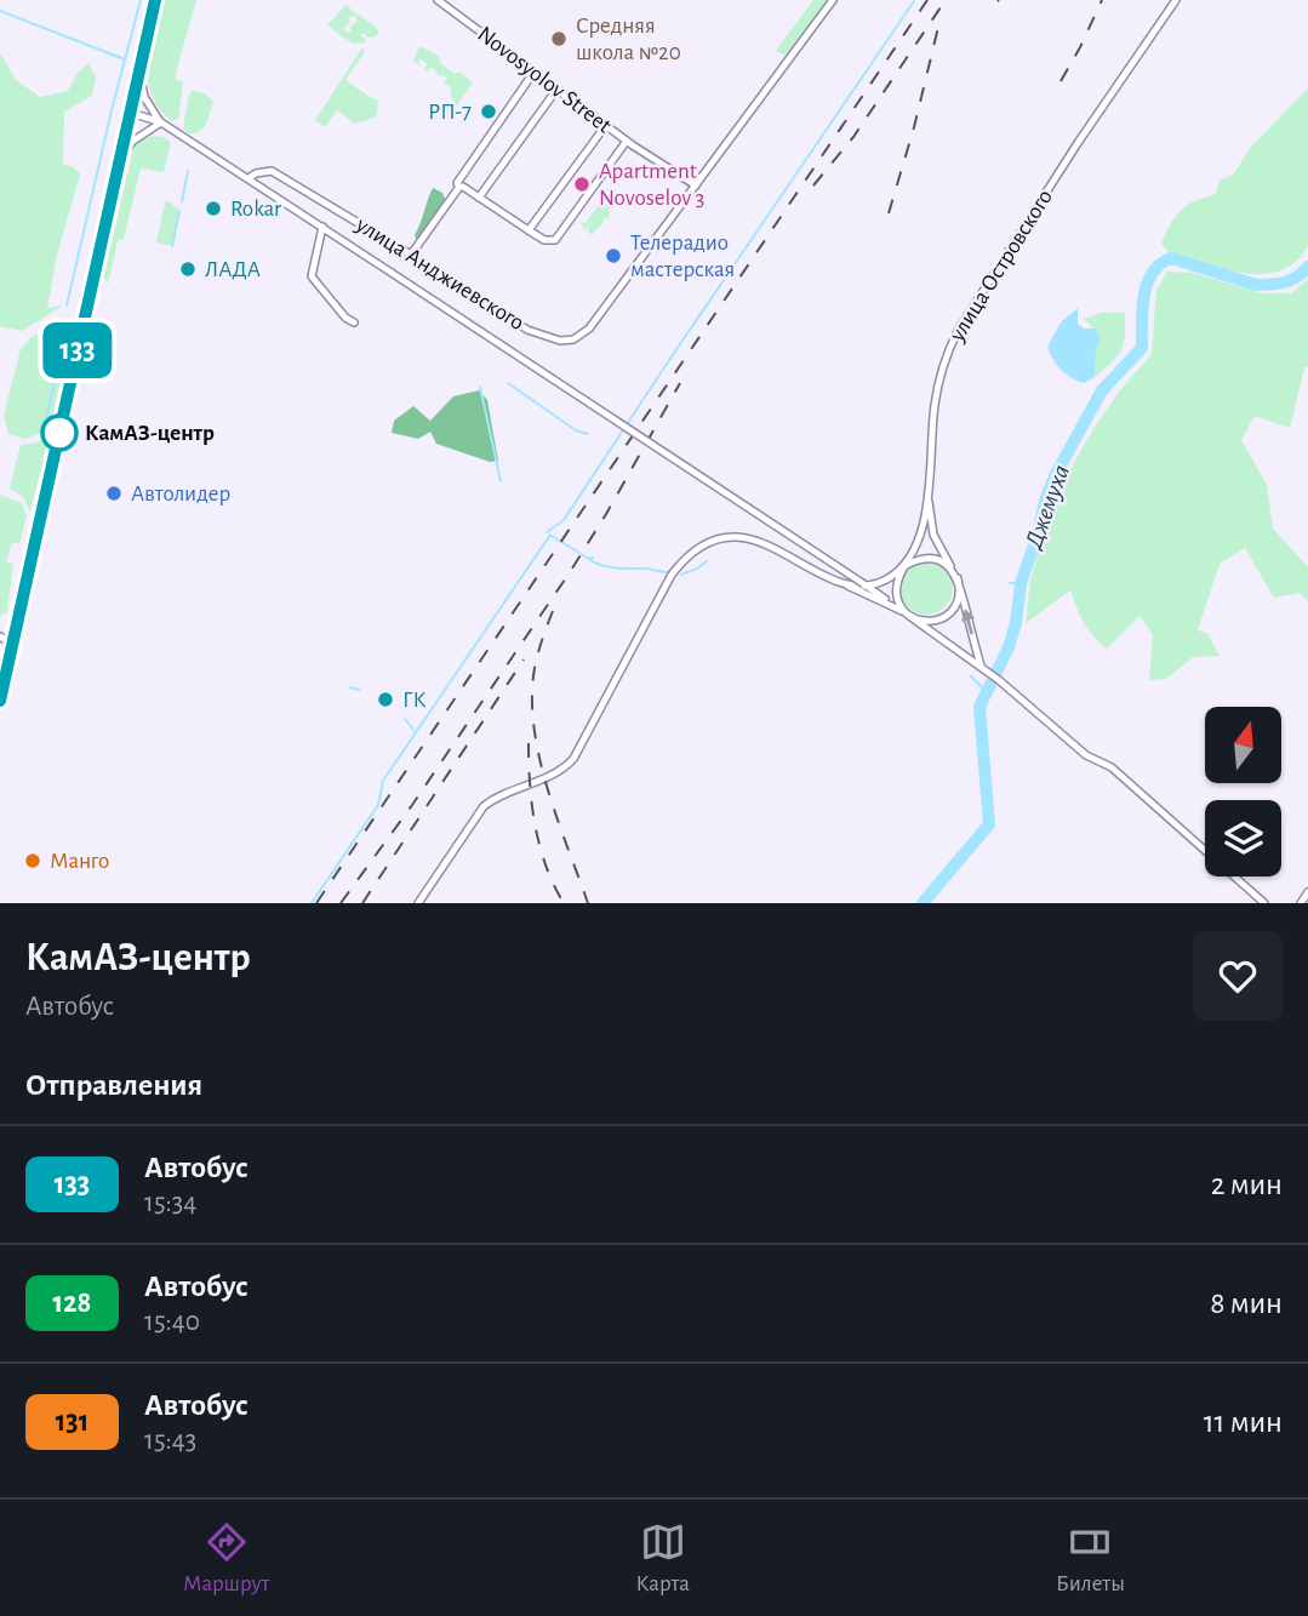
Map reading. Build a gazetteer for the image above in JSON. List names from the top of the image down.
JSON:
{
  "streets": {
    "street": ["Novosyolov Street", "улица Островского", "улица Анджиевского"]
  },
  "crossings": [
    ["Novosyolov Street", "улица Анджиевского"]
  ],
  "water": ["Джемуха"],
  "places": [
    "Средняя школа №20",
    "РП-7",
    "Apartment Novoselov 3",
    "Rokar",
    "Телерадио мастерская",
    "ЛАДА",
    "КамАЗ-центр",
    "Автолидер",
    "ГК",
    "Манго"
  ],
  "lines": ["bus line 133"],
  "north": "top",
  "page": {
    "on_map": "133",
    "heading": [
      ["КамАЗ-центр", "Автобус"],
      "Отправления"
    ],
    "list": [
      {
        "mark": "133",
        "name": "Автобус",
        "note": "15:34",
        "value": "2 мин"
      },
      {
        "mark": "128",
        "name": "Автобус",
        "note": "15:40",
        "value": "8 мин"
      },
      {
        "mark": "131",
        "name": "Автобус",
        "note": "15:43",
        "value": "11 мин"
      }
    ],
    "tabs": ["Маршрут", "Карта", "Билеты"]
  }
}
